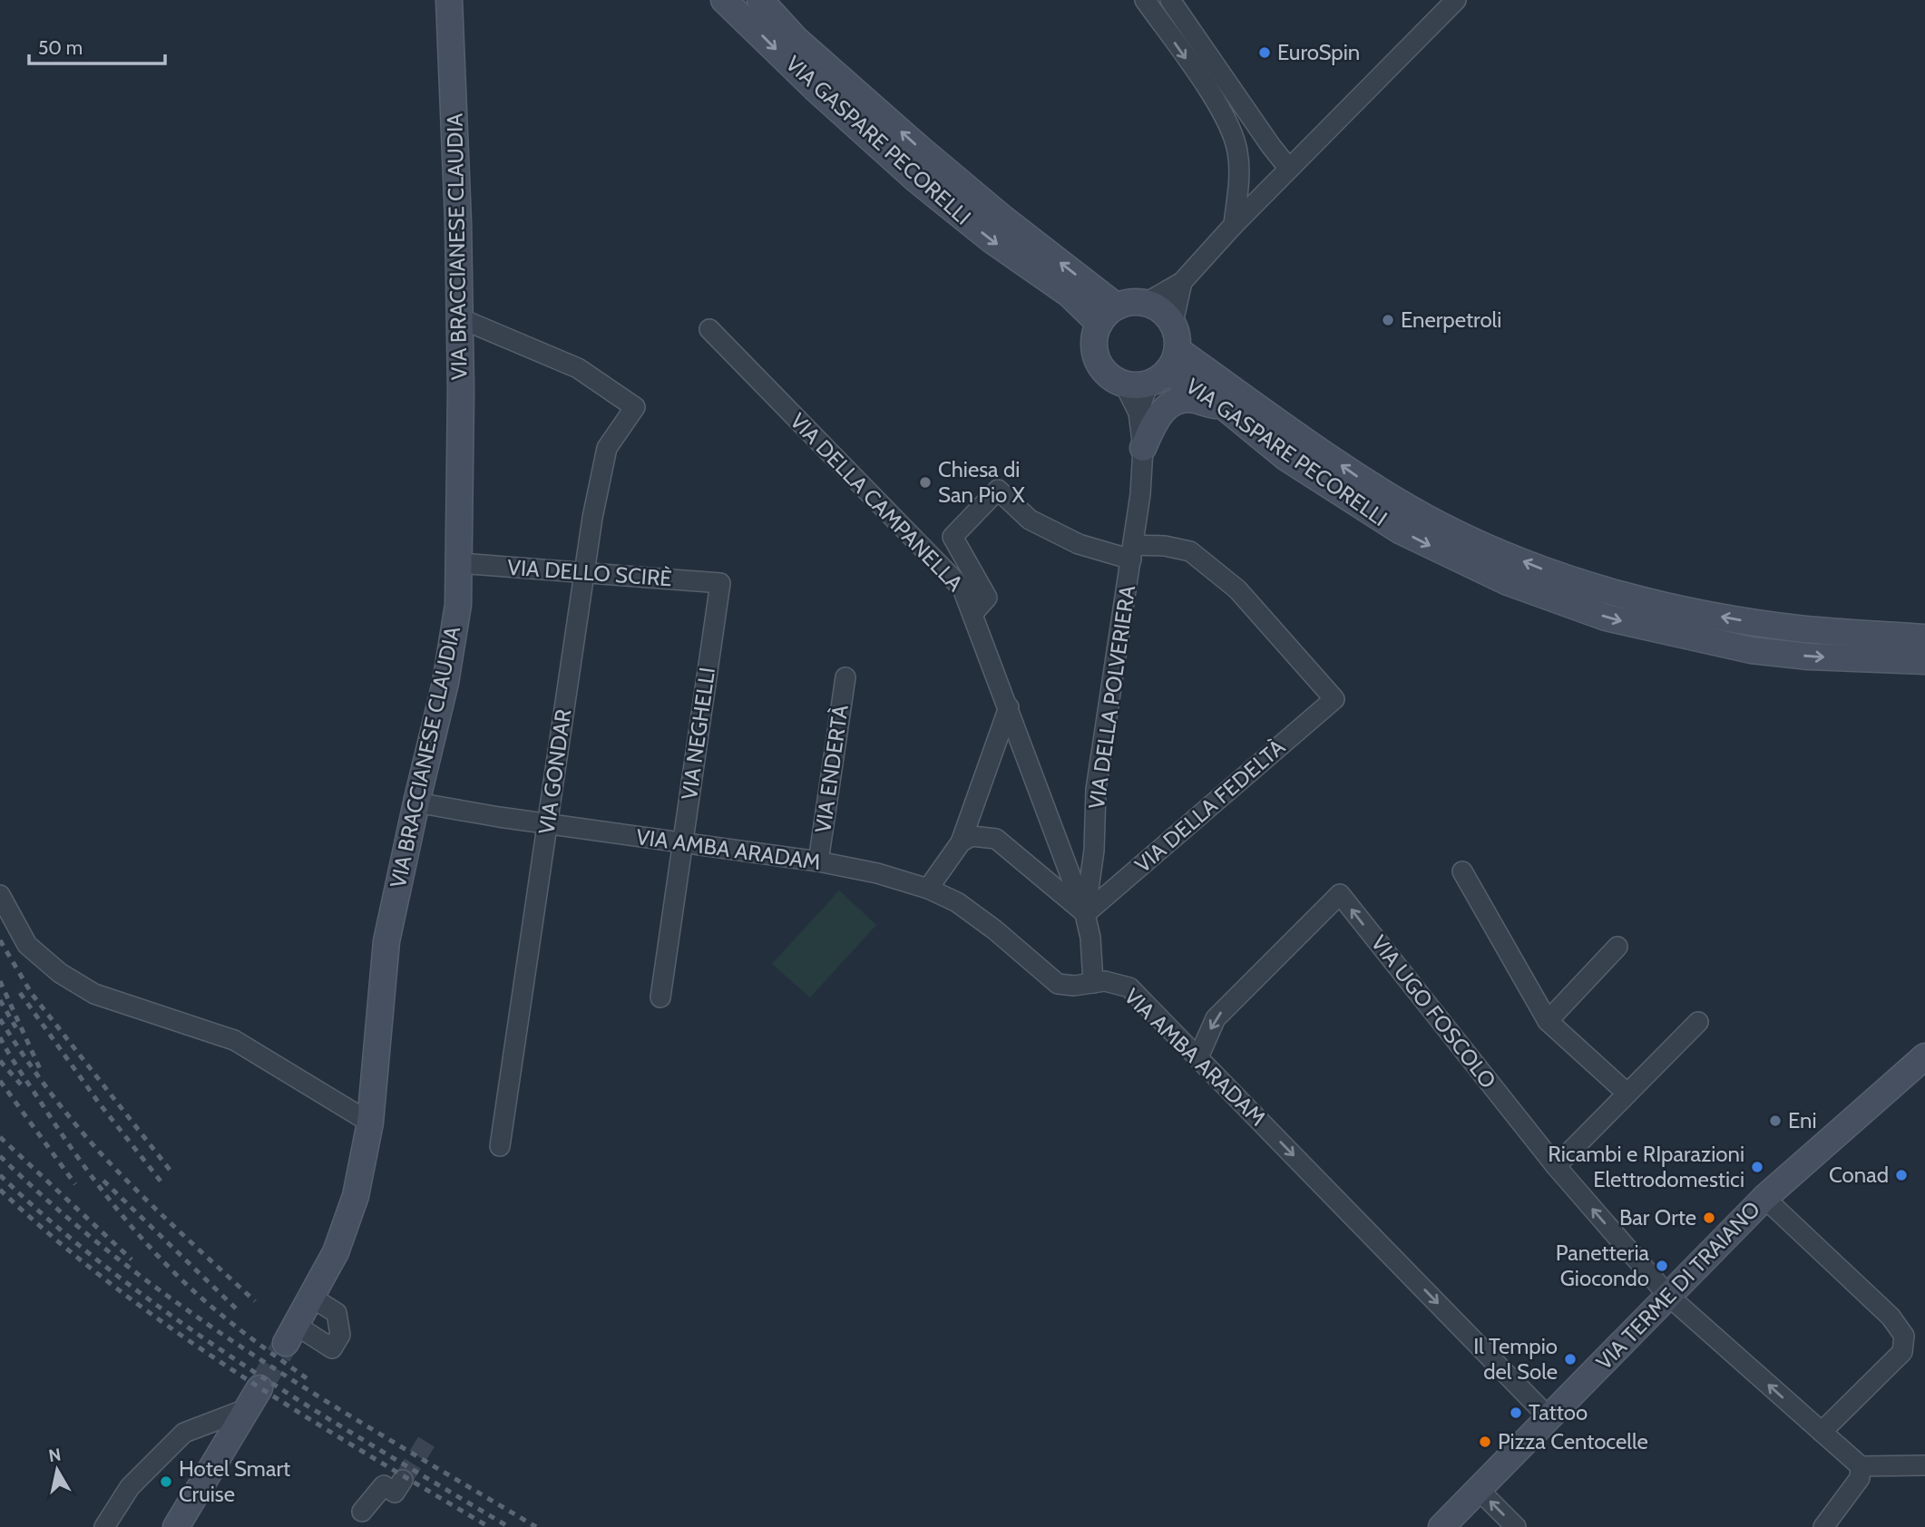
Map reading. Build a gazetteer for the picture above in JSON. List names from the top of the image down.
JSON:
{
  "streets": {
    "street": [
      "VIA GASPARE PECORELLI",
      "VIA BRACCIANESE CLAUDIA",
      "VIA DELLA CAMPANELLA",
      "VIA DELLO SCIRÈ",
      "VIA DELLA POLVERIERA",
      "VIA NEGHELLI",
      "VIA ENDERTÀ",
      "VIA GONDAR",
      "VIA DELLA FEDELTÀ",
      "VIA AMBA ARADAM",
      "VIA UGO FOSCOLO",
      "VIA TERME DI TRAIANO"
    ]
  },
  "crossings": [
    ["VIA GASPARE PECORELLI", "VIA DELLA POLVERIERA"],
    ["VIA BRACCIANESE CLAUDIA", "VIA DELLO SCIRÈ"],
    ["VIA BRACCIANESE CLAUDIA", "VIA GONDAR"],
    ["VIA BRACCIANESE CLAUDIA", "VIA AMBA ARADAM"],
    ["VIA DELLA CAMPANELLA", "VIA DELLA POLVERIERA"],
    ["VIA DELLA CAMPANELLA", "VIA DELLA FEDELTÀ"],
    ["VIA DELLO SCIRÈ", "VIA NEGHELLI"],
    ["VIA DELLO SCIRÈ", "VIA GONDAR"],
    ["VIA DELLA POLVERIERA", "VIA DELLA FEDELTÀ"],
    ["VIA DELLA POLVERIERA", "VIA AMBA ARADAM"],
    ["VIA NEGHELLI", "VIA AMBA ARADAM"],
    ["VIA ENDERTÀ", "VIA AMBA ARADAM"],
    ["VIA GONDAR", "VIA AMBA ARADAM"],
    ["VIA AMBA ARADAM", "VIA UGO FOSCOLO"],
    ["VIA AMBA ARADAM", "VIA TERME DI TRAIANO"],
    ["VIA UGO FOSCOLO", "VIA TERME DI TRAIANO"]
  ],
  "one_way": ["VIA AMBA ARADAM"],
  "places": [
    "EuroSpin",
    "Enerpetroli",
    "Chiesa di San Pio X",
    "Eni",
    "Ricambi e RIparazioni Elettrodomestici",
    "Conad",
    "Bar Orte",
    "Panetteria Giocondo",
    "Il Tempio del Sole",
    "Tattoo",
    "Pizza Centocelle",
    "Hotel Smart Cruise"
  ],
  "scale_bar": "50 m",
  "north": "top"
}
